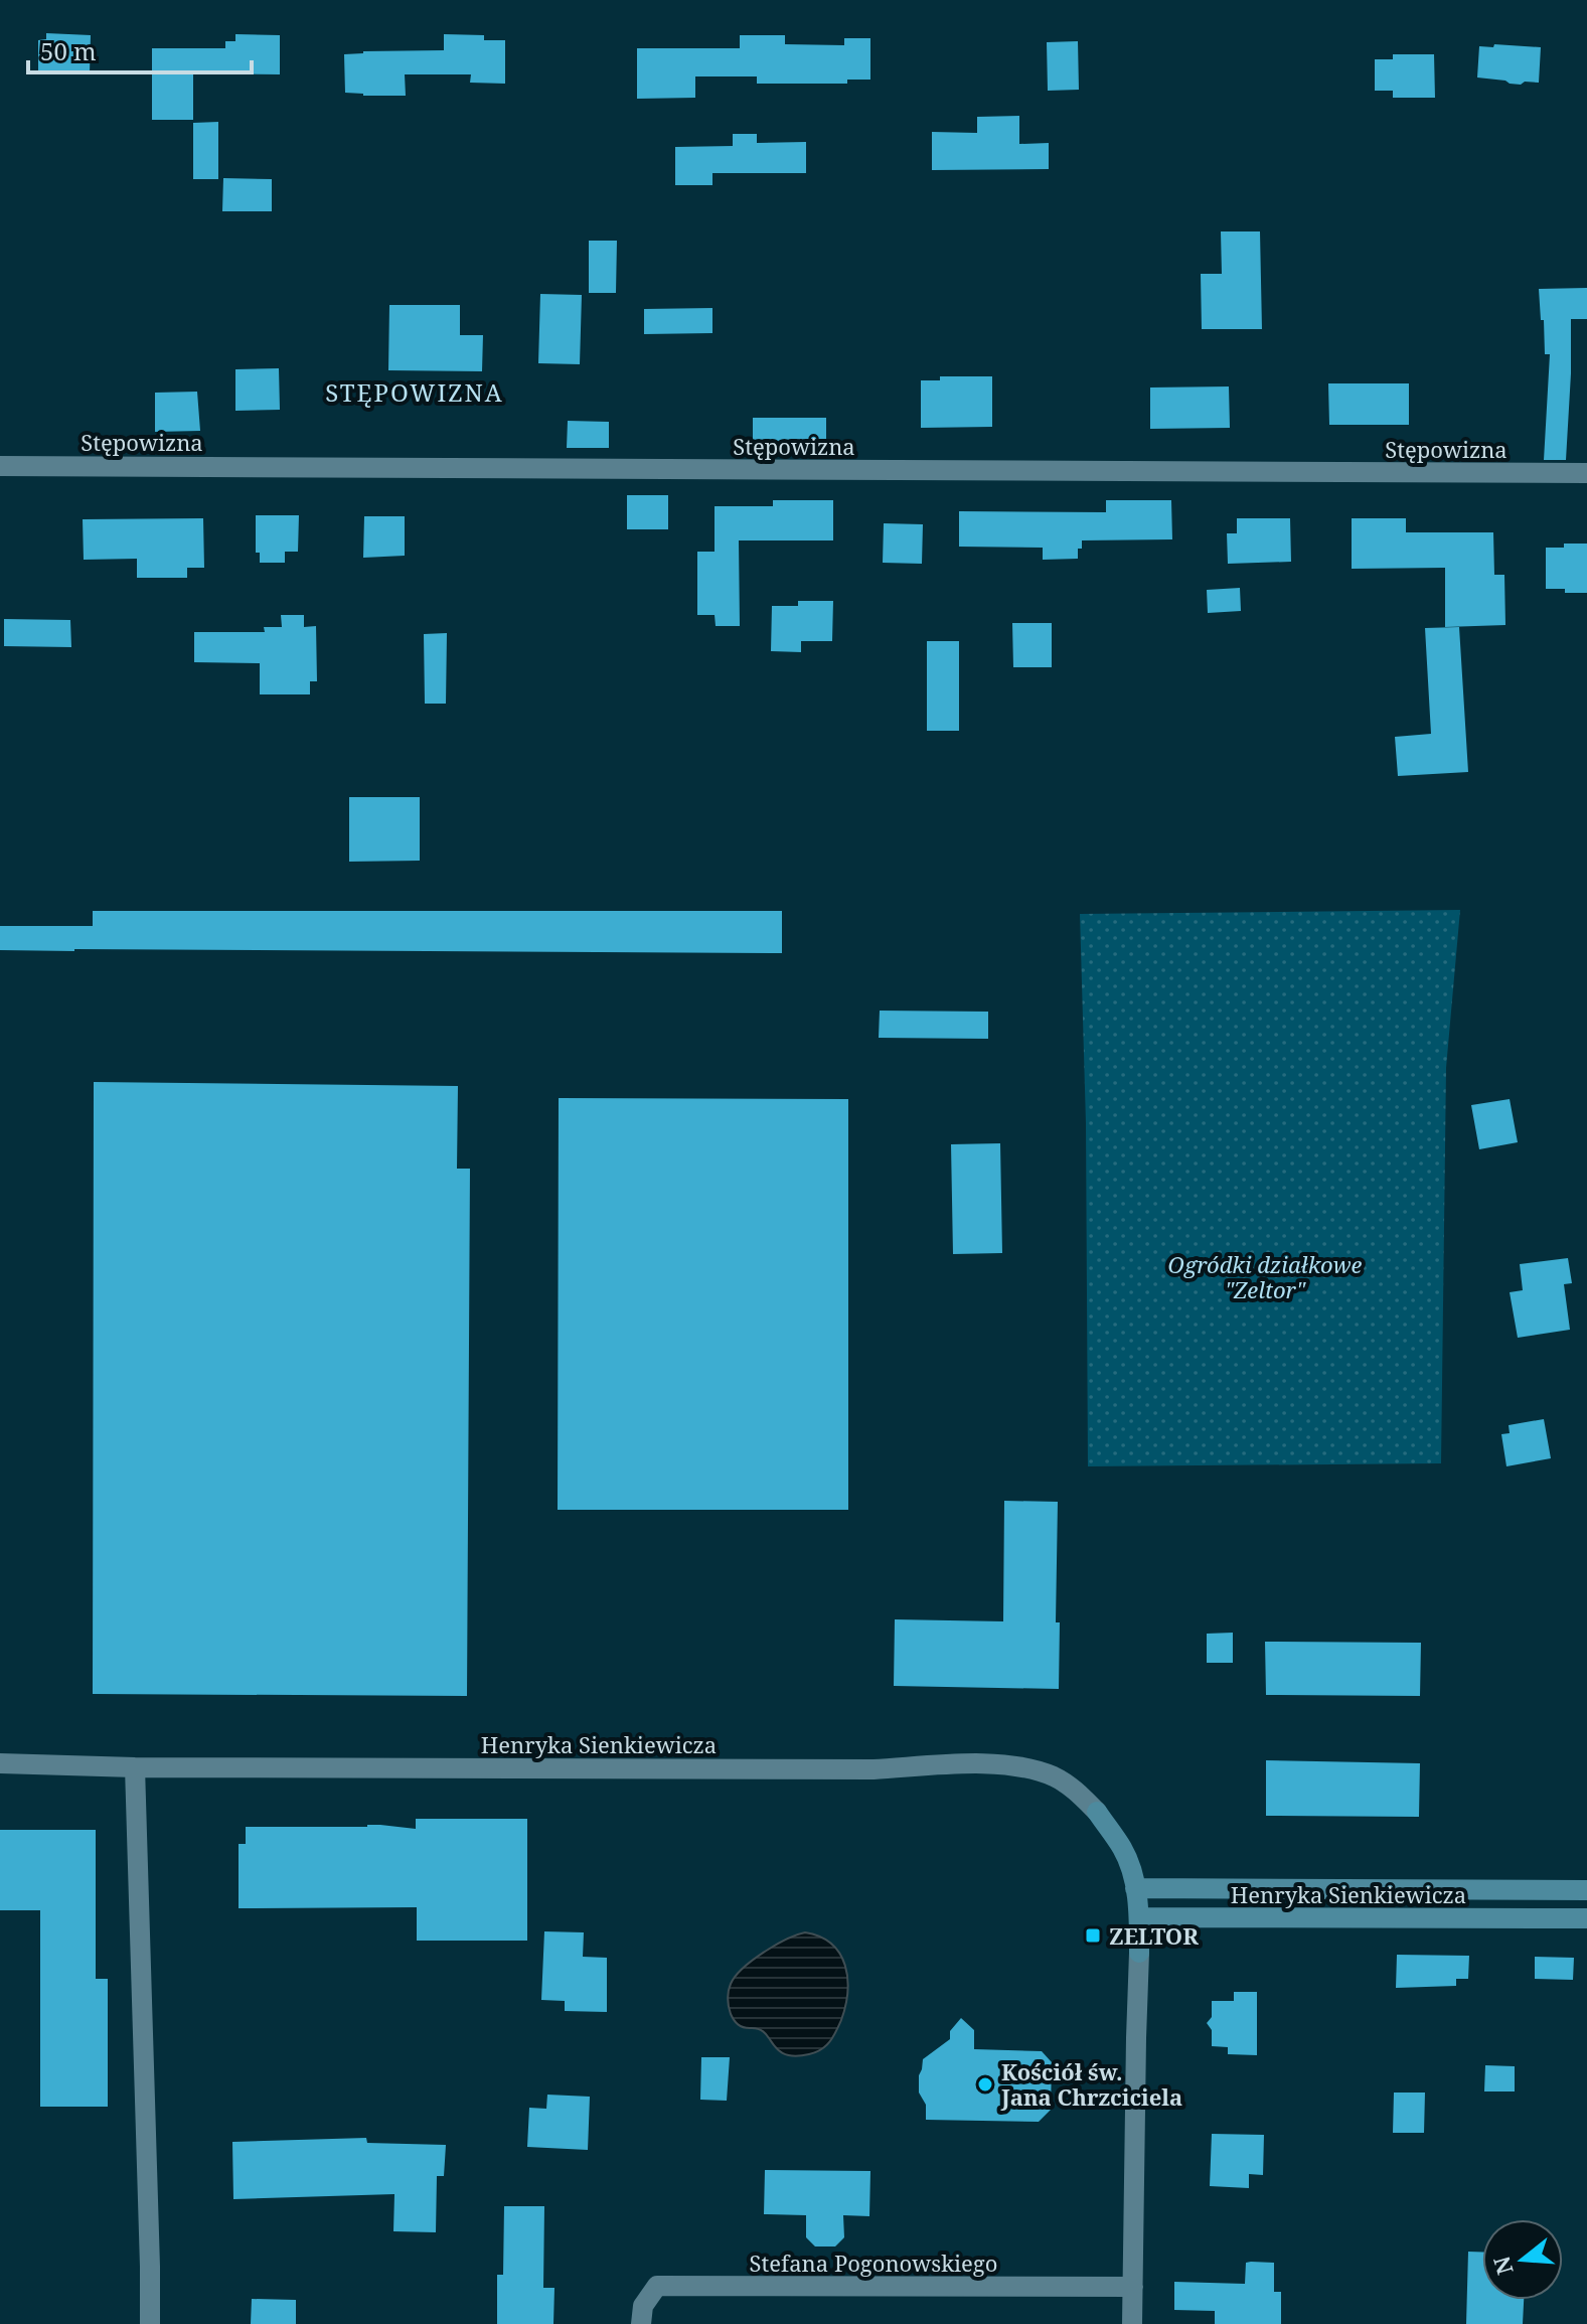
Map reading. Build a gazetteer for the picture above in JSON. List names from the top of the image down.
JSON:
{
  "streets": {
    "street": ["Stępowizna", "Henryka Sienkiewicza", "Stefana Pogonowskiego"]
  },
  "districts": ["STĘPOWIZNA"],
  "parks": ["Ogródki działkowe \"Zeltor\""],
  "places": {
    "transit": ["ZELTOR"],
    "other": ["Kościół św. Jana Chrzciciela"]
  },
  "scale_bar": "50 m",
  "north": "left"
}
